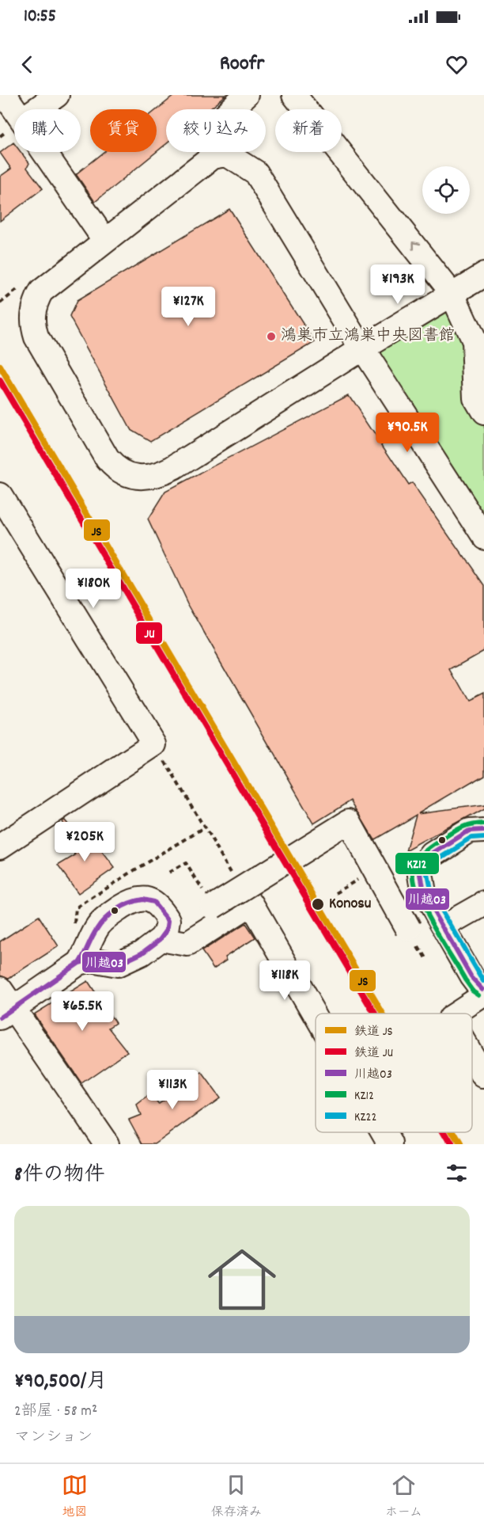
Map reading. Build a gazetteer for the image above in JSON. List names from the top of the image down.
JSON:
{
  "places": ["鴻巣市立鴻巣中央図書館", "Konosu"],
  "lines": [
    "rail line JS",
    "rail line JU",
    "transit line KZ12",
    "transit line 川越03",
    "transit line KZ22"
  ],
  "legend": [
    "鉄道 JS",
    "鉄道 JU",
    "川越03",
    "KZ12",
    "KZ22"
  ],
  "page": {
    "status": "10:55",
    "header": "Roofr",
    "chip": [
      "購入",
      "賃貸",
      "絞り込み",
      "新着"
    ],
    "price": [
      "¥193K",
      "¥127K",
      "¥90.5K",
      "¥180K",
      "¥205K",
      "¥118K",
      "¥65.5K",
      "¥113K"
    ],
    "heading": "8件の物件",
    "list": [
      {
        "name": "¥90,500/月",
        "note": "2部屋 · 58 m² · マンション"
      }
    ],
    "tabs": ["地図", "保存済み", "ホーム"]
  }
}
